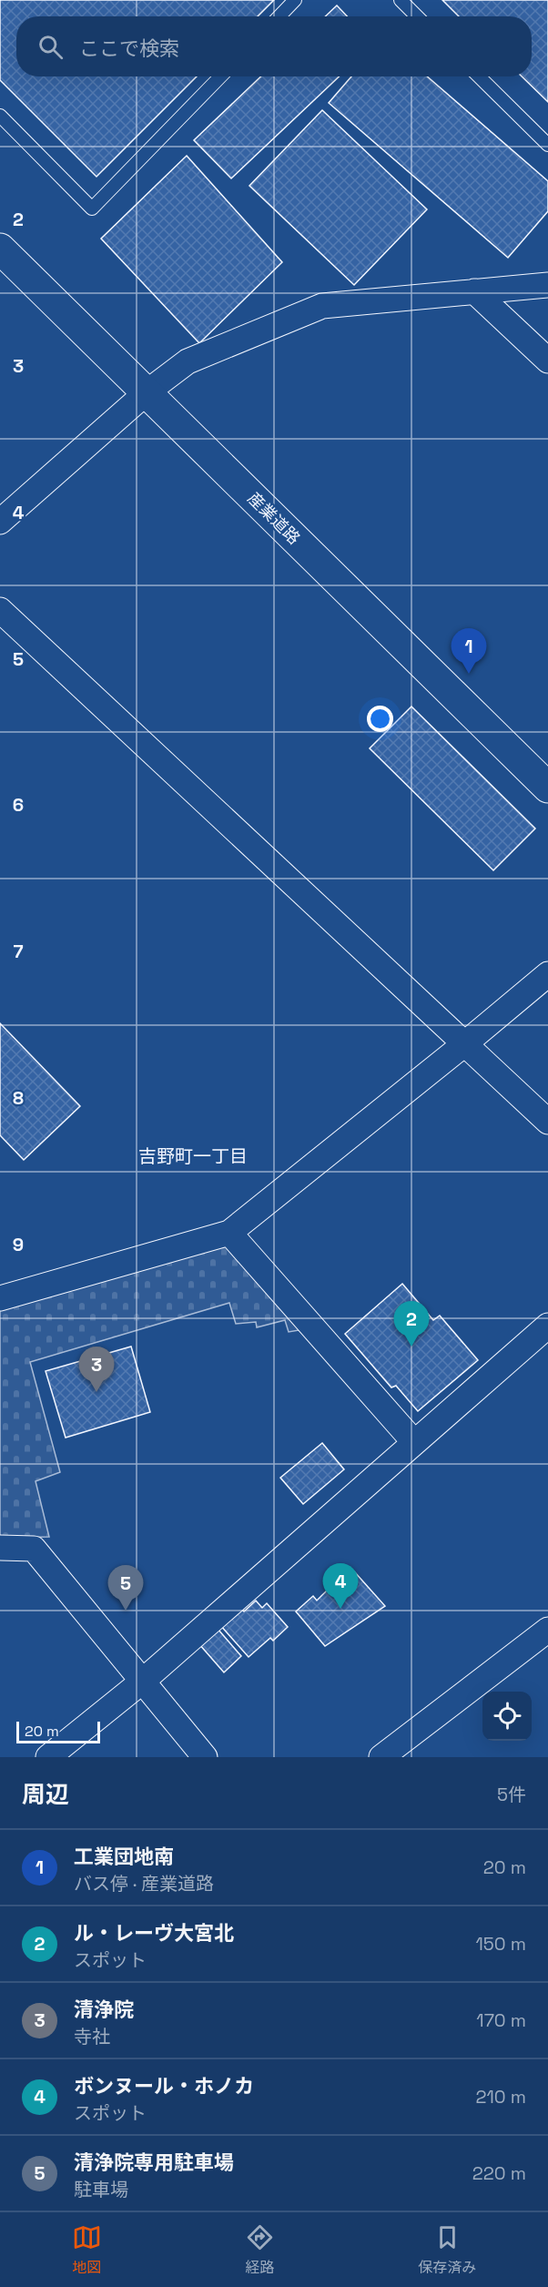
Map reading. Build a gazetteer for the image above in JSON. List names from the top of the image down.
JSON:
{
  "streets": {
    "main road": ["産業道路"]
  },
  "districts": ["吉野町一丁目"],
  "scale_bar": "20 m",
  "page": {
    "search": "ここで検索",
    "pins": [
      "1",
      "2",
      "3",
      "4",
      "5"
    ],
    "scale": "20 m",
    "heading": ["周辺", "5件"],
    "list": [
      {
        "mark": "1",
        "name": "工業団地南",
        "note": "バス停 · 産業道路",
        "value": "20 m"
      },
      {
        "mark": "2",
        "name": "ル・レーヴ大宮北",
        "note": "スポット",
        "value": "150 m"
      },
      {
        "mark": "3",
        "name": "清浄院",
        "note": "寺社",
        "value": "170 m"
      },
      {
        "mark": "4",
        "name": "ボンヌール・ホノカ",
        "note": "スポット",
        "value": "210 m"
      },
      {
        "mark": "5",
        "name": "清浄院専用駐車場",
        "note": "駐車場",
        "value": "220 m"
      }
    ],
    "nav": ["地図", "経路", "保存済み"]
  },
  "grid": {
    "rows": [
      "2",
      "3",
      "4",
      "5",
      "6",
      "7",
      "8",
      "9"
    ]
  }
}
